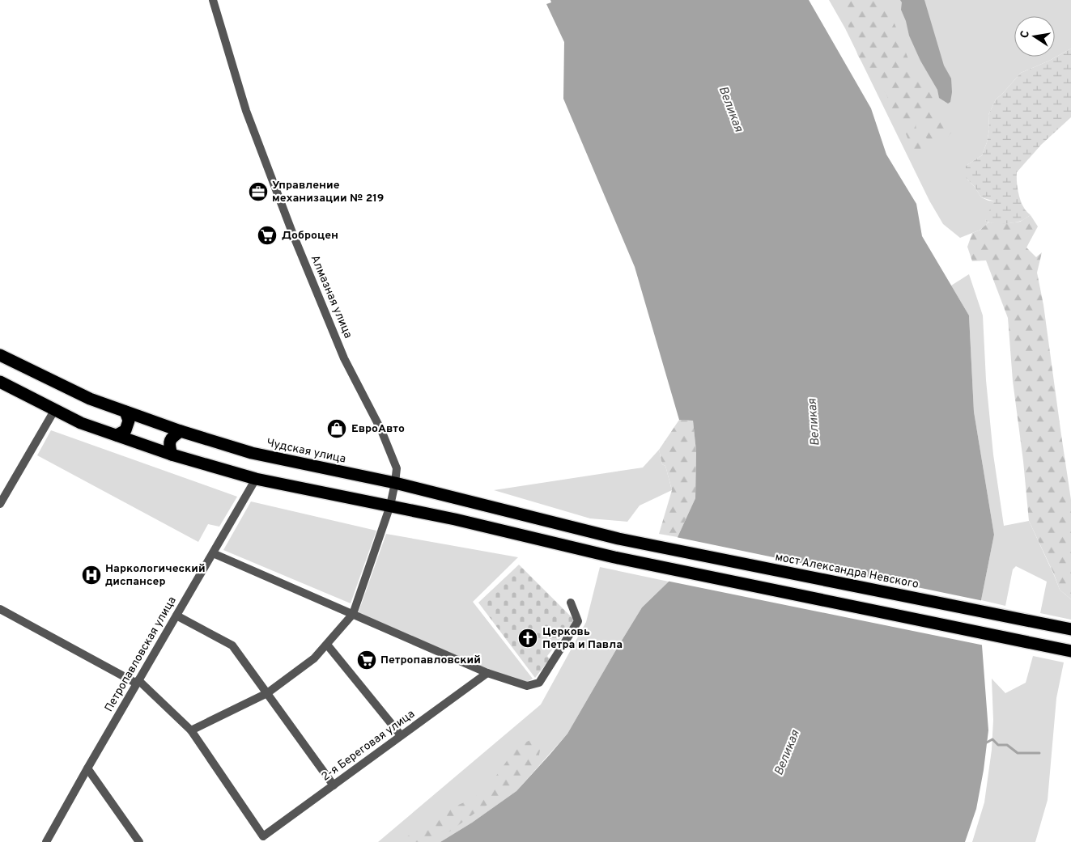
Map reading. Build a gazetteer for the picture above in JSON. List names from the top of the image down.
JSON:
{
  "streets": {
    "highway": ["Чудская улица", "мост Александра Невского"],
    "street": ["Алмазная улица", "Петропавловская улица", "2-я Береговая улица"]
  },
  "crossings": [
    ["Алмазная улица", "Чудская улица"],
    ["Чудская улица", "мост Александра Невского"]
  ],
  "water": ["Великая"],
  "places": {
    "office": ["Управление механизации № 219"],
    "supermarket": ["Доброцен", "Петропавловский"],
    "shop": ["ЕвроАвто"],
    "hospital": ["Наркологический диспансер"],
    "church": ["Церковь Петра и Павла"]
  },
  "north": "left"
}
